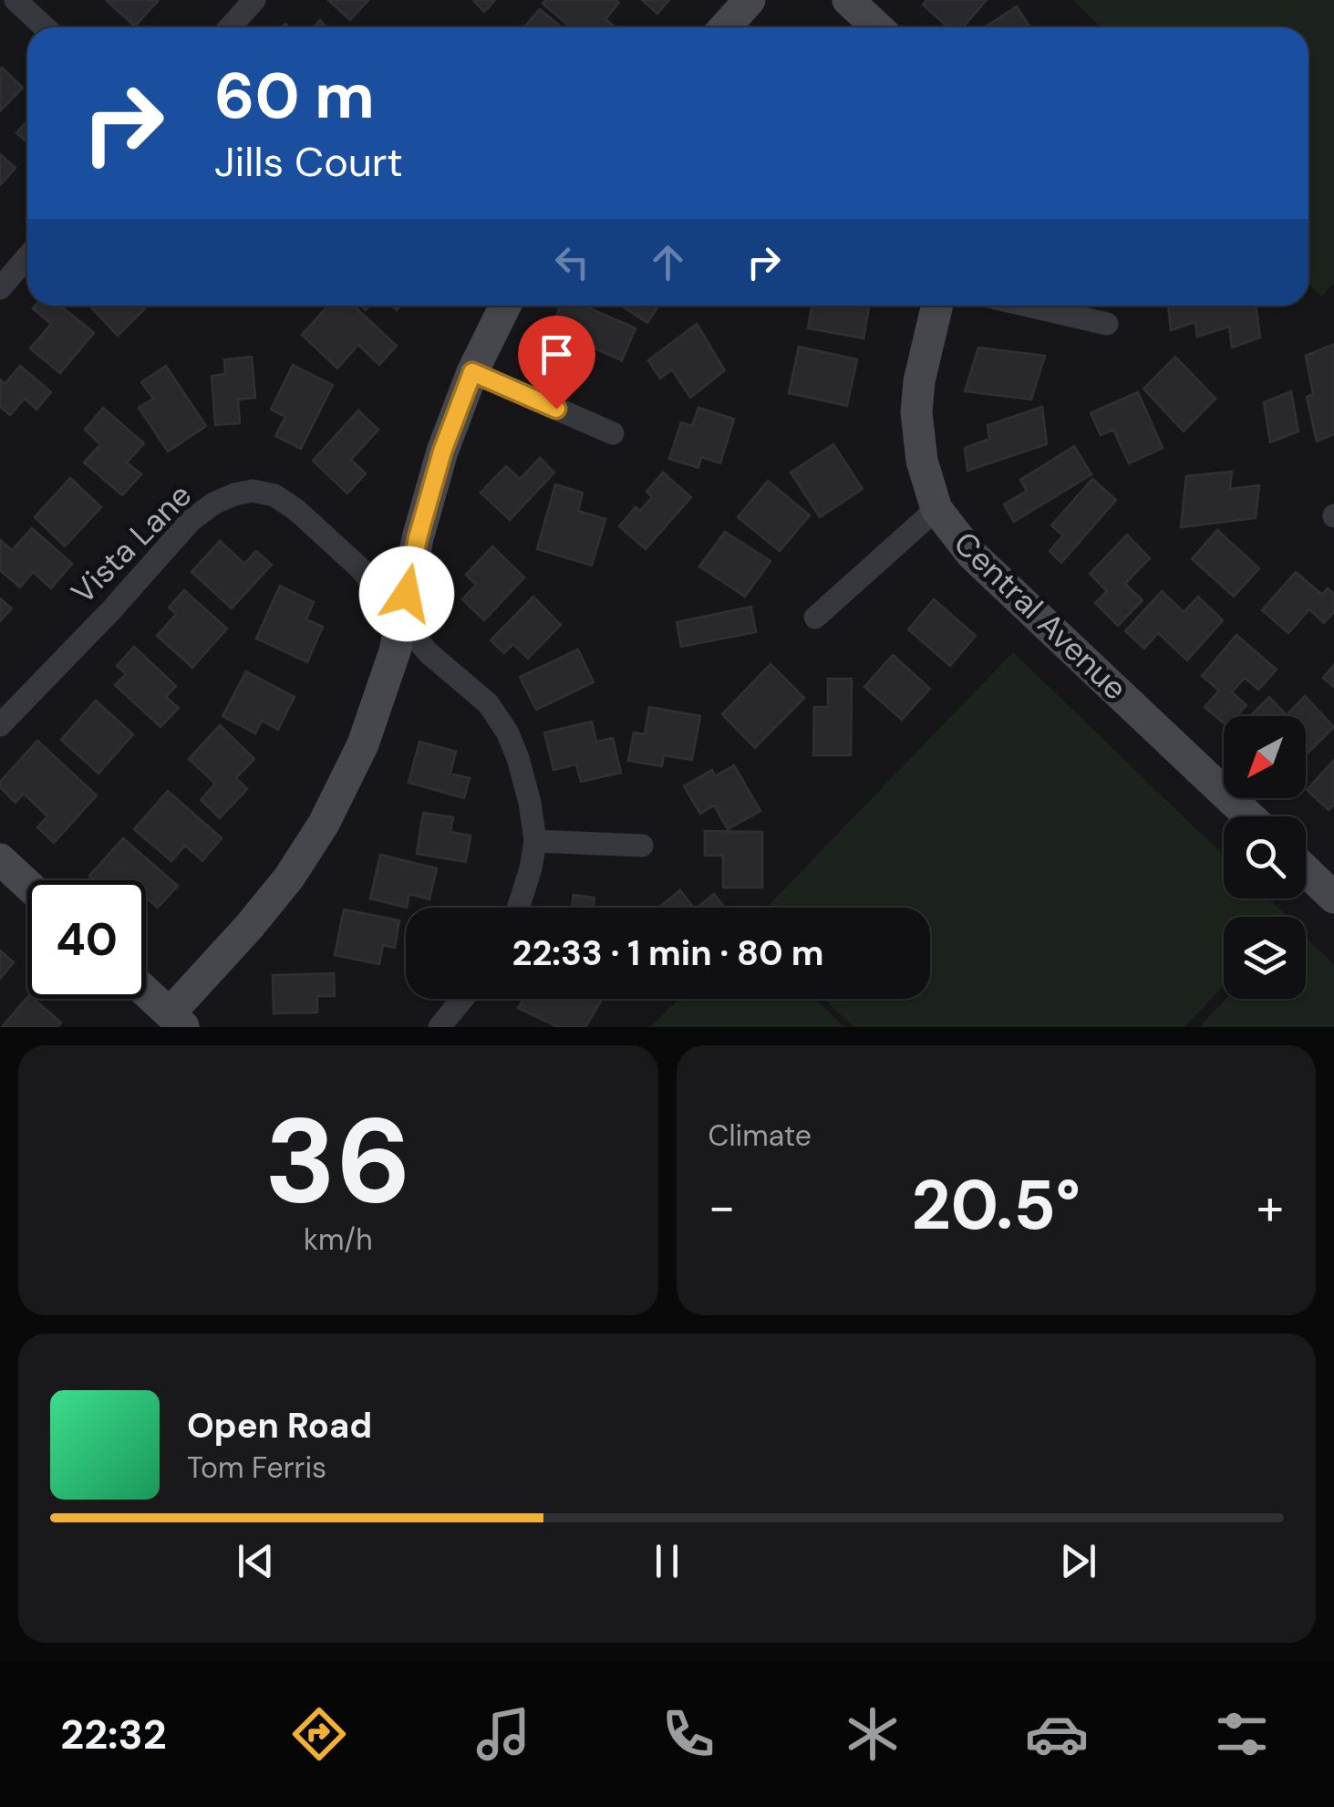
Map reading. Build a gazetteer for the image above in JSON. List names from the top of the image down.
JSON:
{
  "streets": {
    "street": ["Vista Lane", "Central Avenue"]
  },
  "north": "bottom left",
  "page": {
    "turn": ["60 m", "Jills Court"],
    "limit": "40",
    "trip": "22:33 · 1 min · 80 m",
    "tile": [
      ["36", "km/h"],
      "Climate"
    ],
    "heat": ["−", "20.5°", "+"],
    "song": ["Open Road", "Tom Ferris"],
    "tabs": "22:32"
  }
}
